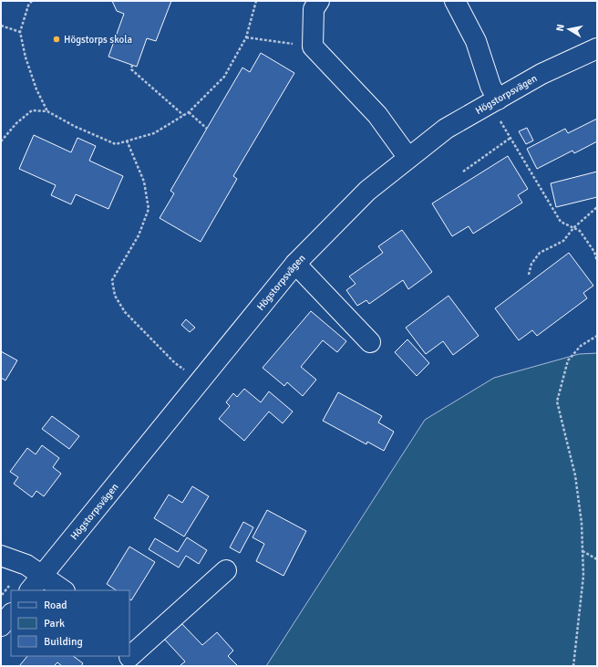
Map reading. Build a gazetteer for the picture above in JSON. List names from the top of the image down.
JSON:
{
  "streets": {
    "street": ["Högstorpsvägen"]
  },
  "places": ["Högstorps skola"],
  "legend": ["Road", "Park", "Building"],
  "north": "left"
}
